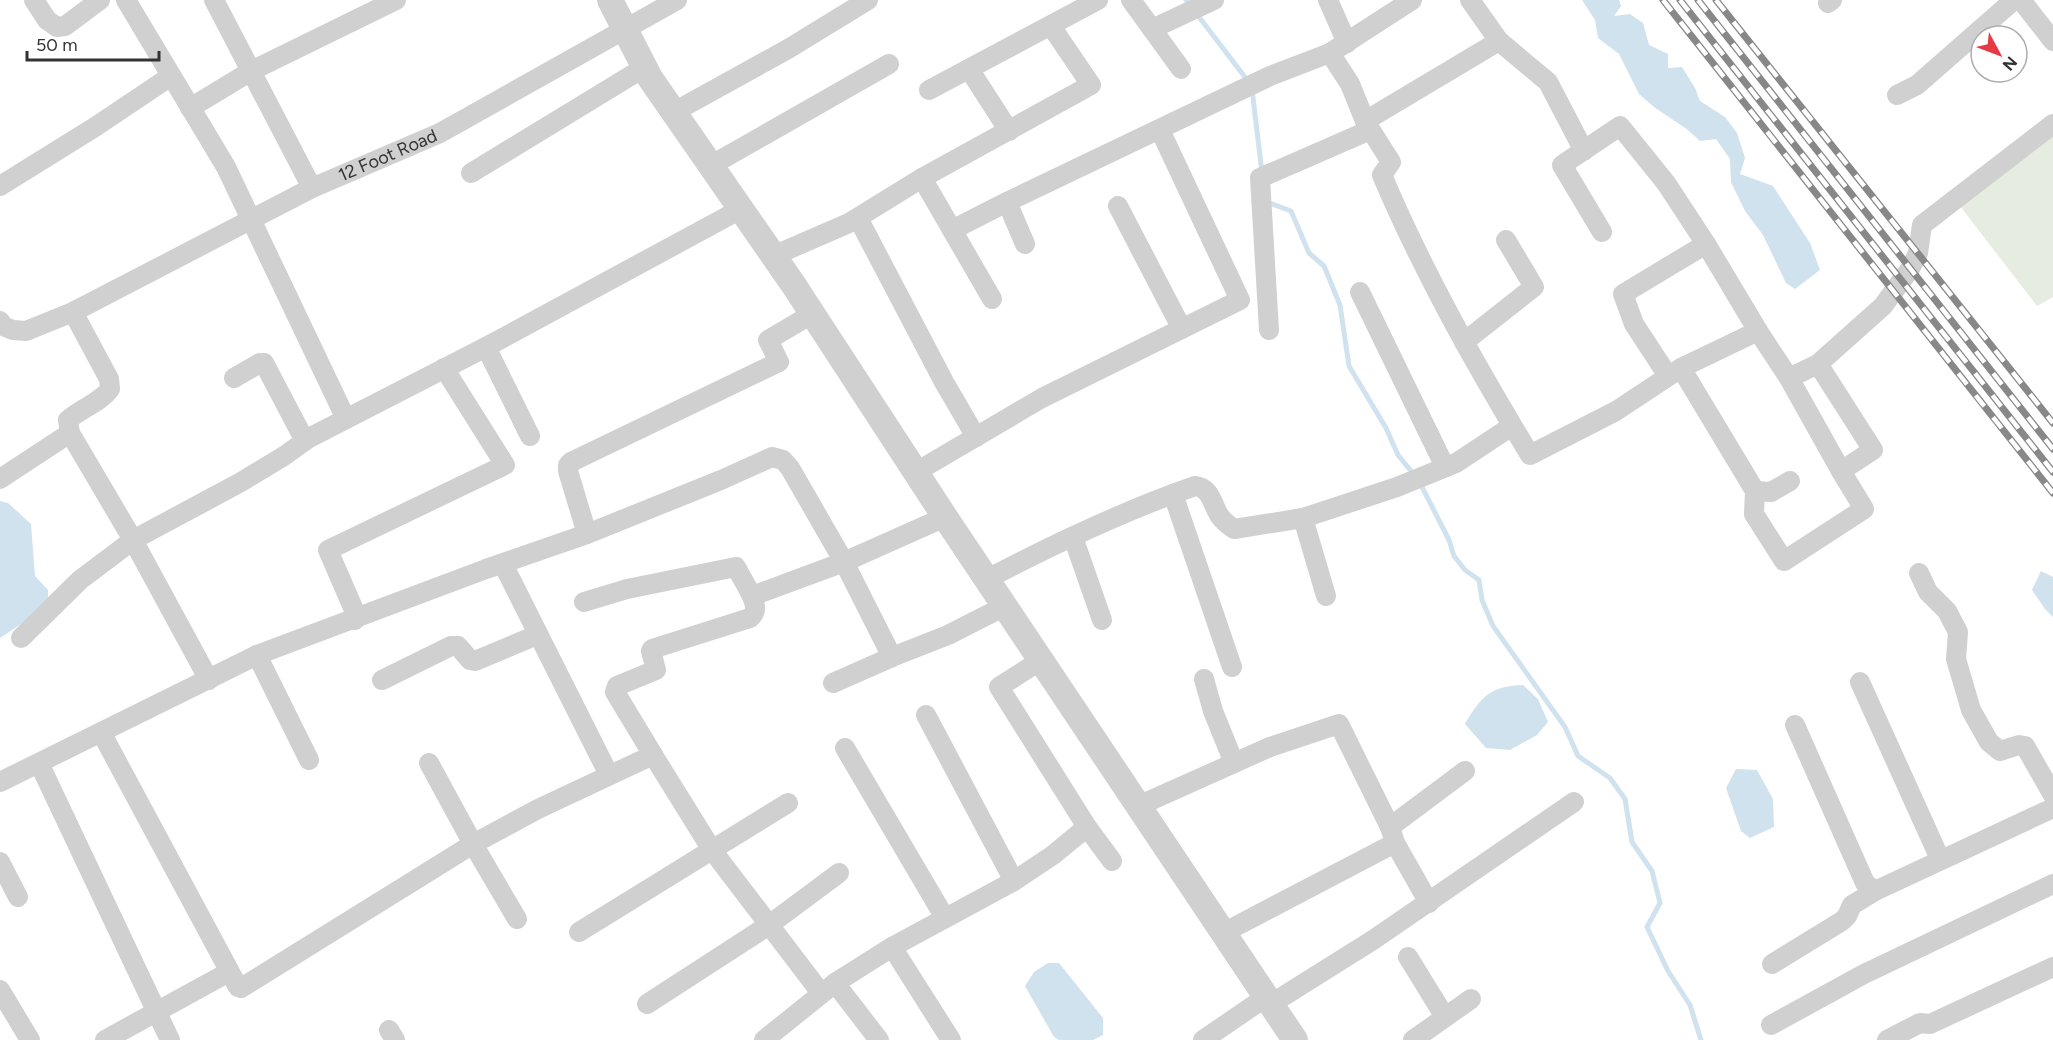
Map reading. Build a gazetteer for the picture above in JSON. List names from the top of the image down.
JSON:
{
  "streets": {
    "street": ["12 Foot Road"]
  },
  "scale_bar": "50 m",
  "north": "bottom right"
}
